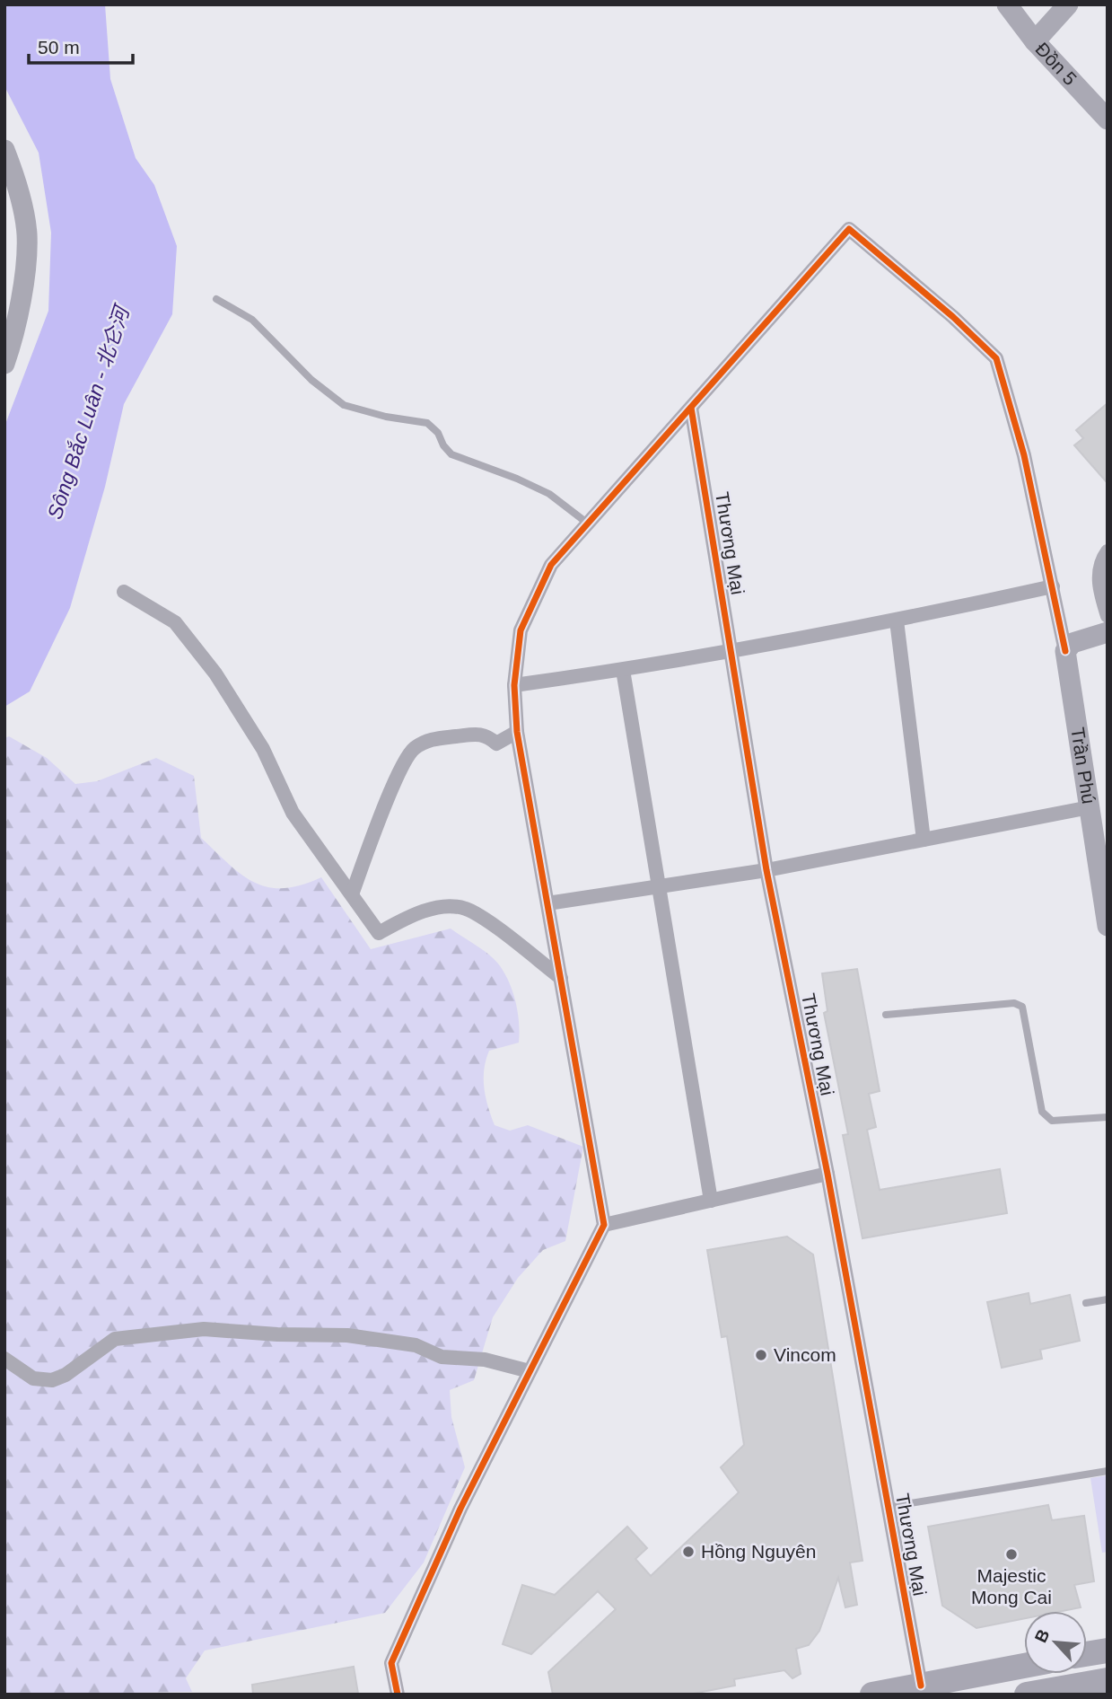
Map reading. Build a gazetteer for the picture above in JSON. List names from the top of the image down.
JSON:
{
  "streets": {
    "street": ["Đồn 5", "Thương Mại", "Trần Phú"]
  },
  "water": ["Sông Bắc Luân - 北仑河"],
  "places": ["Vincom", "Hồng Nguyên", "Majestic Mong Cai"],
  "scale_bar": "50 m",
  "north": "top left"
}
